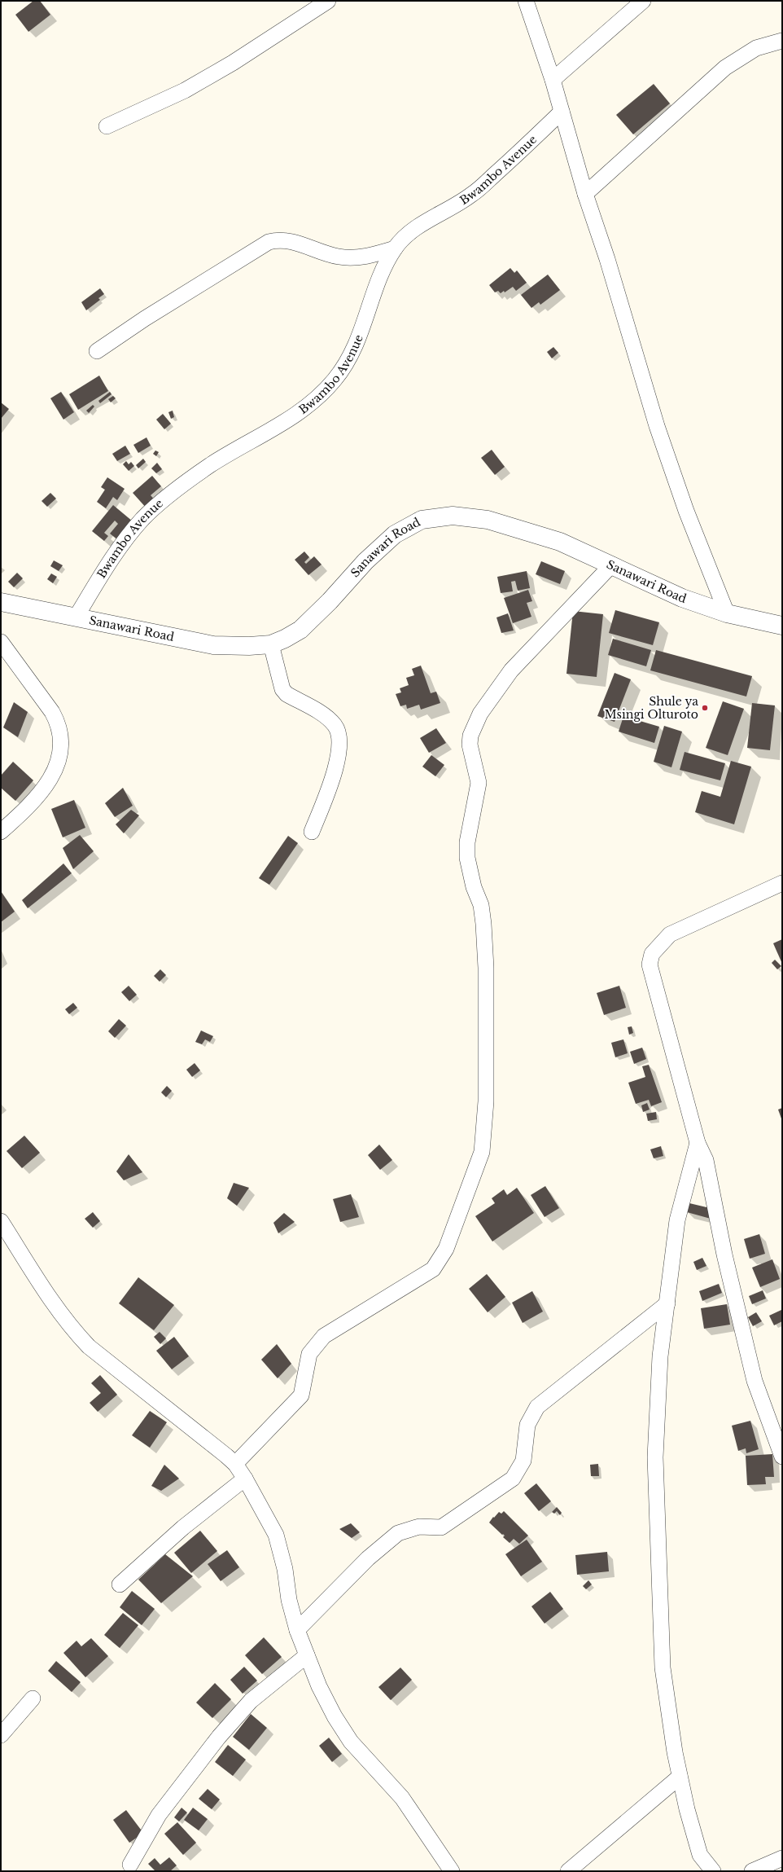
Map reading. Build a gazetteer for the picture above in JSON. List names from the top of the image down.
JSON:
{
  "streets": {
    "street": ["Bwambo Avenue", "Sanawari Road"]
  },
  "crossings": [
    ["Bwambo Avenue", "Sanawari Road"]
  ],
  "places": ["Shule ya Msingi Olturoto"]
}
